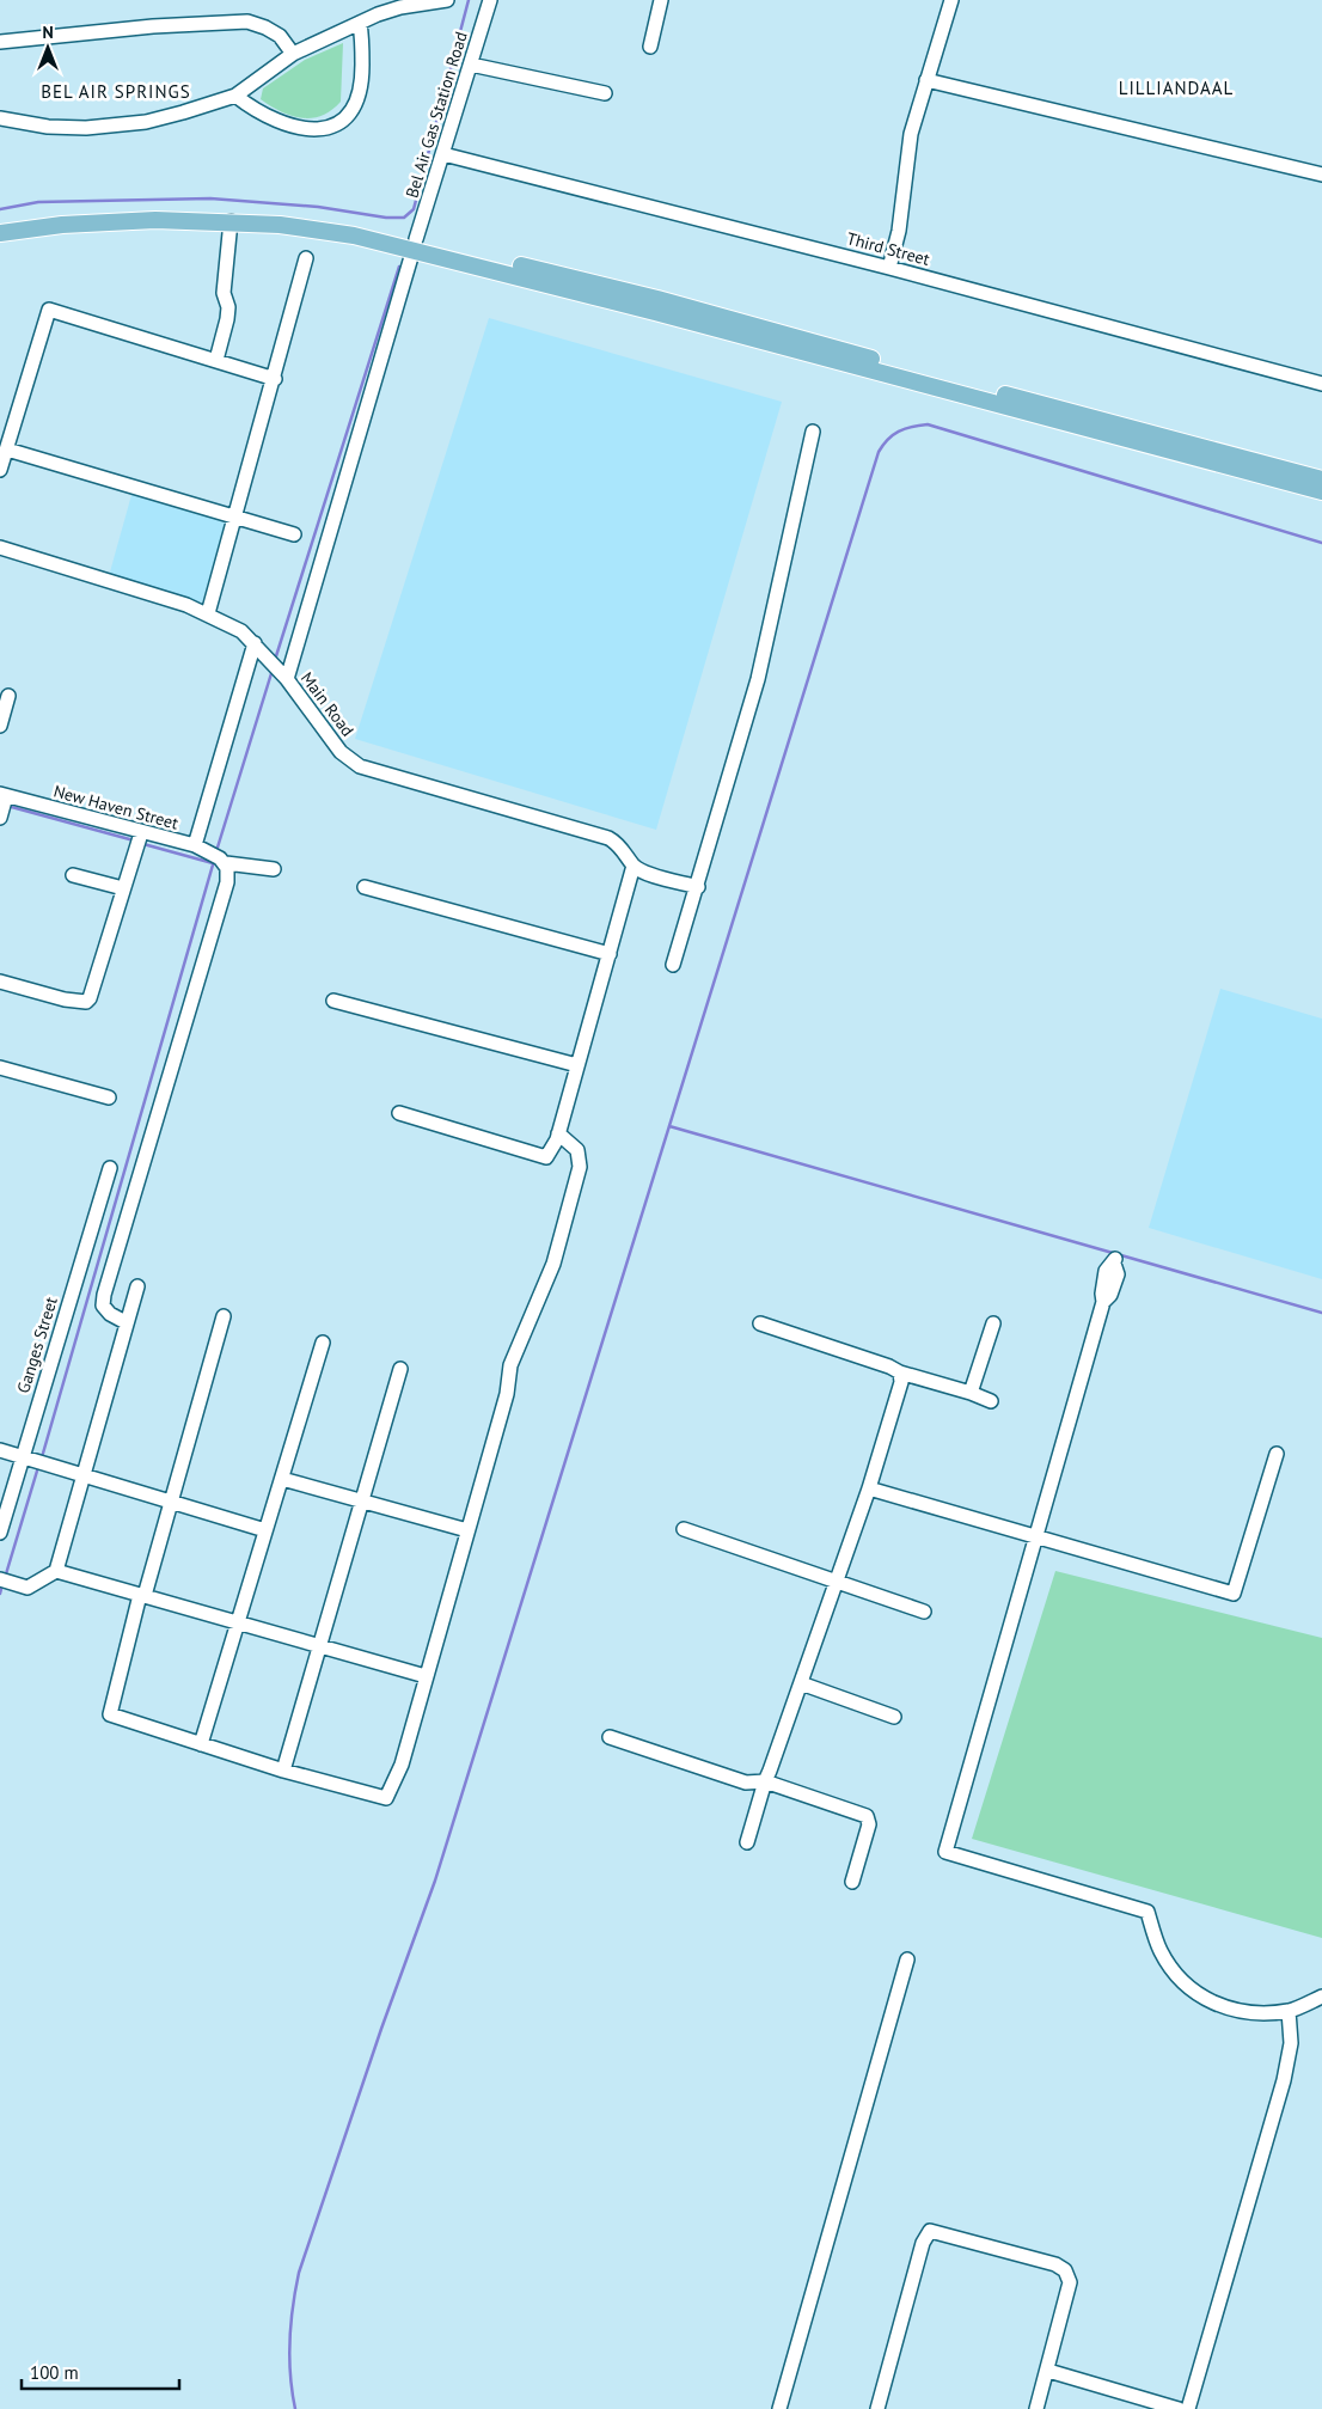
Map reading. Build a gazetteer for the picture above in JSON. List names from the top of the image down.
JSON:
{
  "streets": {
    "street": [
      "Bel Air Gas Station Road",
      "Third Street",
      "Main Road",
      "New Haven Street",
      "Ganges Street"
    ]
  },
  "crossings": [
    ["Bel Air Gas Station Road", "Third Street"],
    ["Bel Air Gas Station Road", "Main Road"]
  ],
  "districts": ["LILLIANDAAL", "BEL AIR SPRINGS"],
  "scale_bar": "100 m",
  "north": "top"
}
